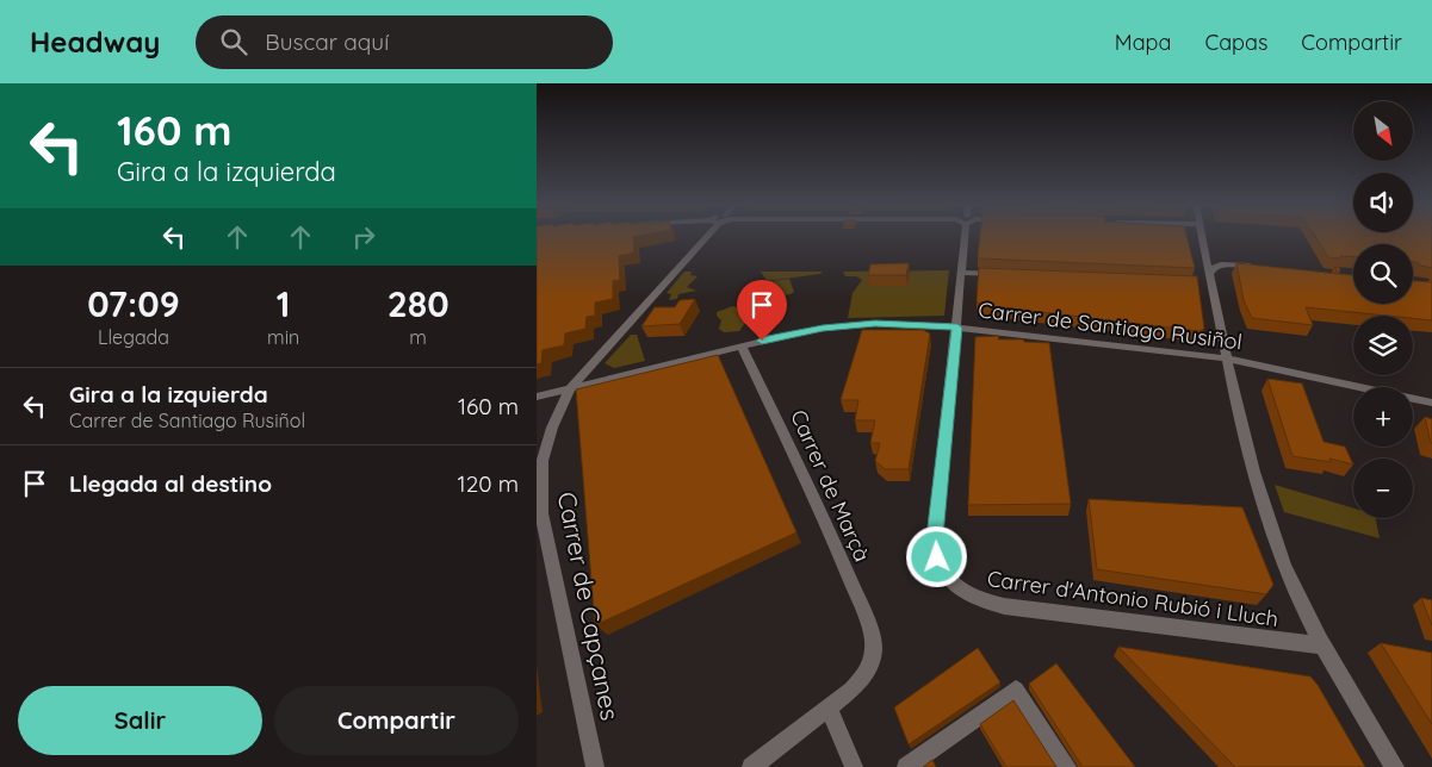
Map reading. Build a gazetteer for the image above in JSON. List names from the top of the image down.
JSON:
{
  "streets": {
    "street": [
      "Carrer de Santiago Rusiñol",
      "Carrer de Marçà",
      "Carrer d'Antonio Rubió i Lluch",
      "Carrer de Capçanes"
    ]
  },
  "crossings": [
    ["Carrer de Santiago Rusiñol", "Carrer de Marçà"],
    ["Carrer de Santiago Rusiñol", "Carrer d'Antonio Rubió i Lluch"],
    ["Carrer de Santiago Rusiñol", "Carrer de Capçanes"]
  ],
  "north": "bottom right",
  "page": {
    "header": "Headway",
    "search": "Buscar aquí",
    "nav": ["Mapa", "Capas", "Compartir"],
    "turn": ["160 m", "Gira a la izquierda"],
    "map_buttons": ["+", "−"],
    "eta": [
      "07:09",
      "Llegada",
      "1",
      "min",
      "280",
      "m"
    ],
    "list": [
      {
        "name": "Gira a la izquierda",
        "note": "Carrer de Santiago Rusiñol",
        "value": "160 m"
      },
      {
        "name": "Llegada al destino",
        "value": "120 m"
      }
    ],
    "buttons": ["Salir", "Compartir"]
  }
}
